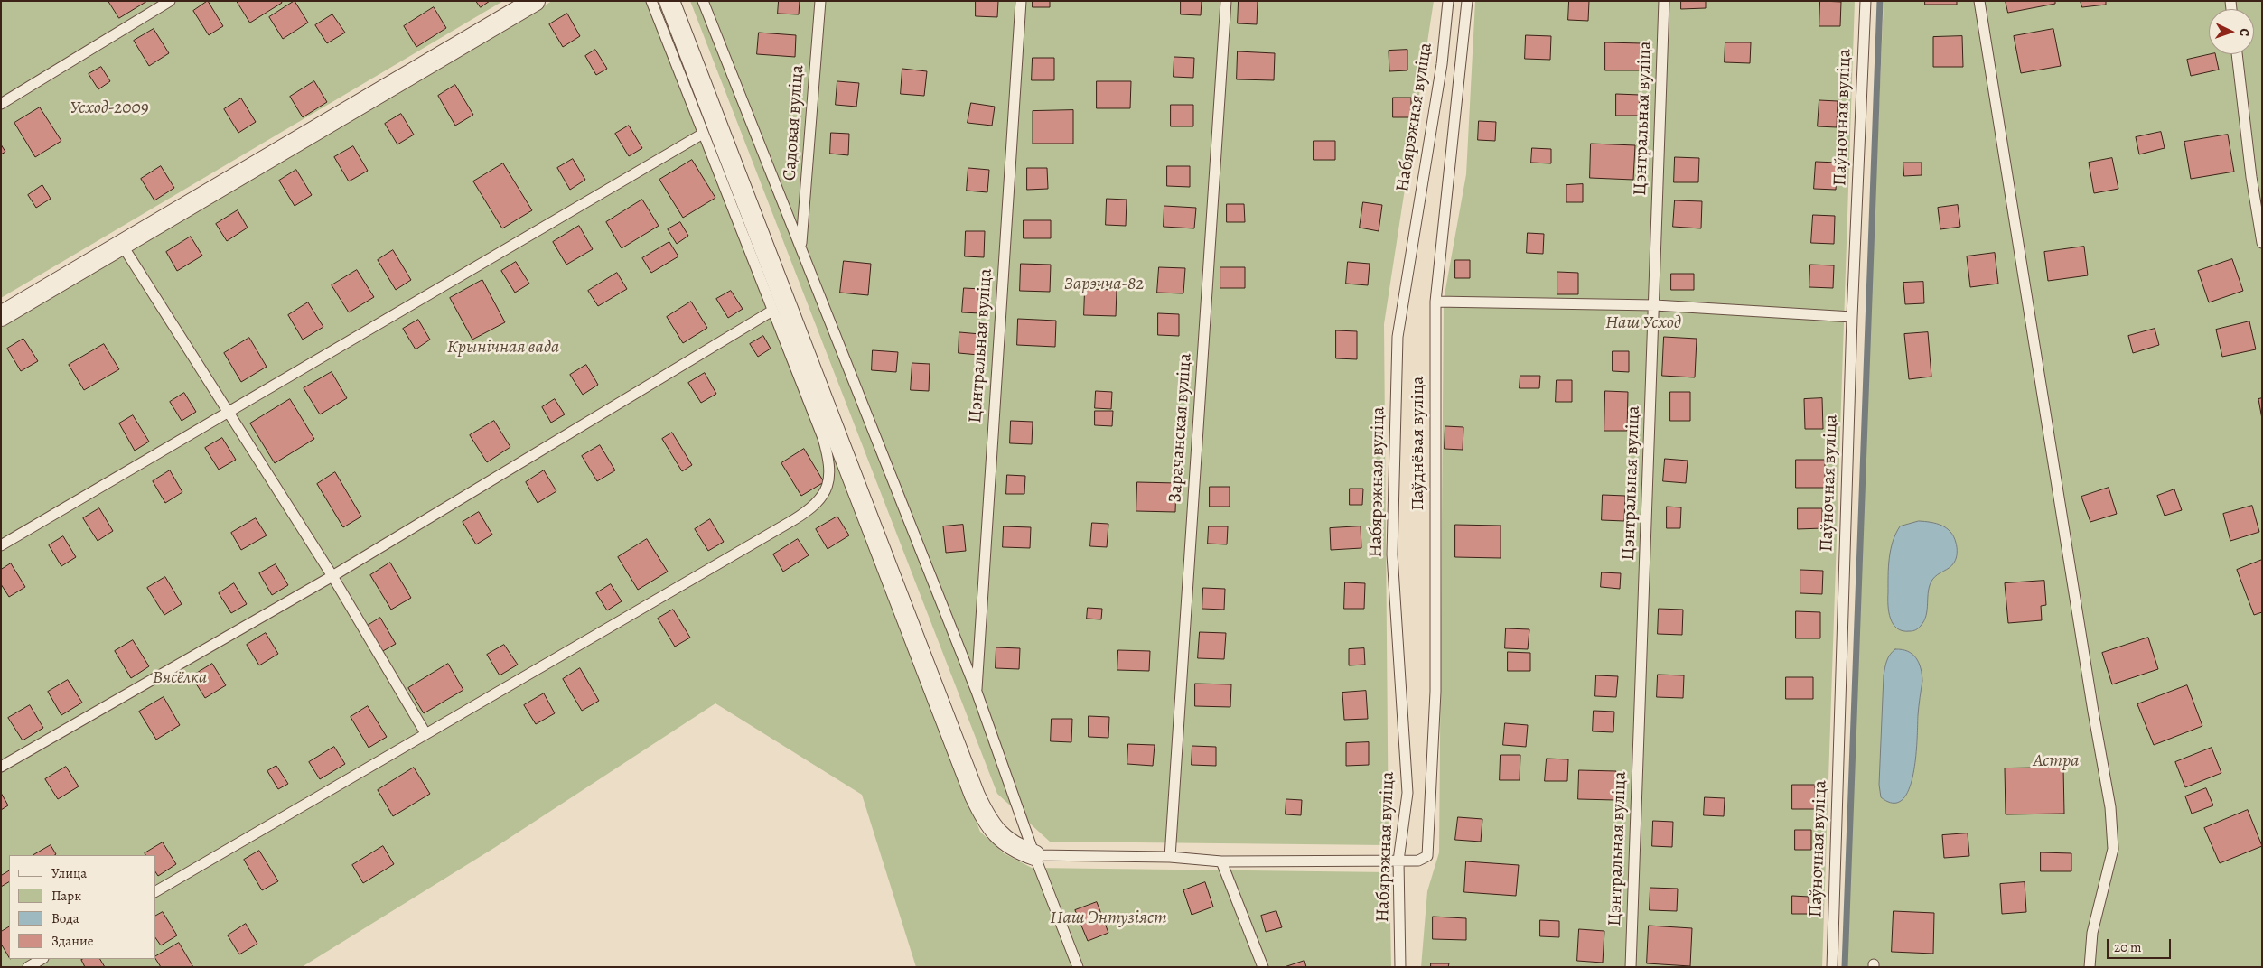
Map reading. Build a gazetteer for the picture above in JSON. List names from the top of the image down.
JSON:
{
  "streets": {
    "lane": [
      "Набярэжная вуліца",
      "Паўночная вуліца",
      "Цэнтральная вуліца",
      "Садовая вуліца",
      "Зарачанская вуліца",
      "Паўднёвая вуліца"
    ]
  },
  "crossings": [
    ["Набярэжная вуліца", "Паўднёвая вуліца"]
  ],
  "parks": [
    "Усход-2009",
    "Зарэчча-82",
    "Наш Усход",
    "Крынічная вада",
    "Вясёлка",
    "Астра",
    "Наш Энтузіяст"
  ],
  "legend": [
    "Улица",
    "Парк",
    "Вода",
    "Здание"
  ],
  "scale_bar": "20 m",
  "north": "right"
}
